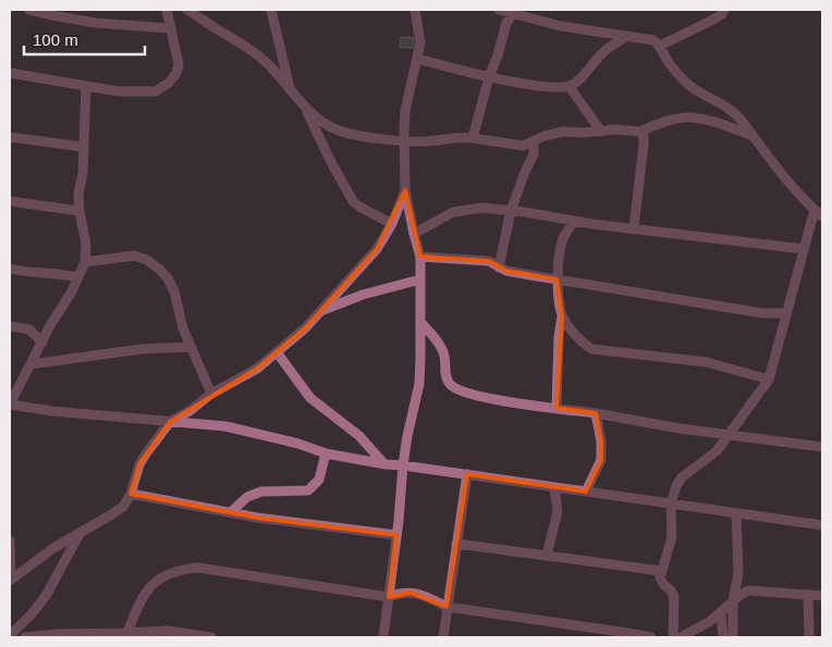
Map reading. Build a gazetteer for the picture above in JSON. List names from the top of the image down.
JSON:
{
  "scale_bar": "100 m"
}
